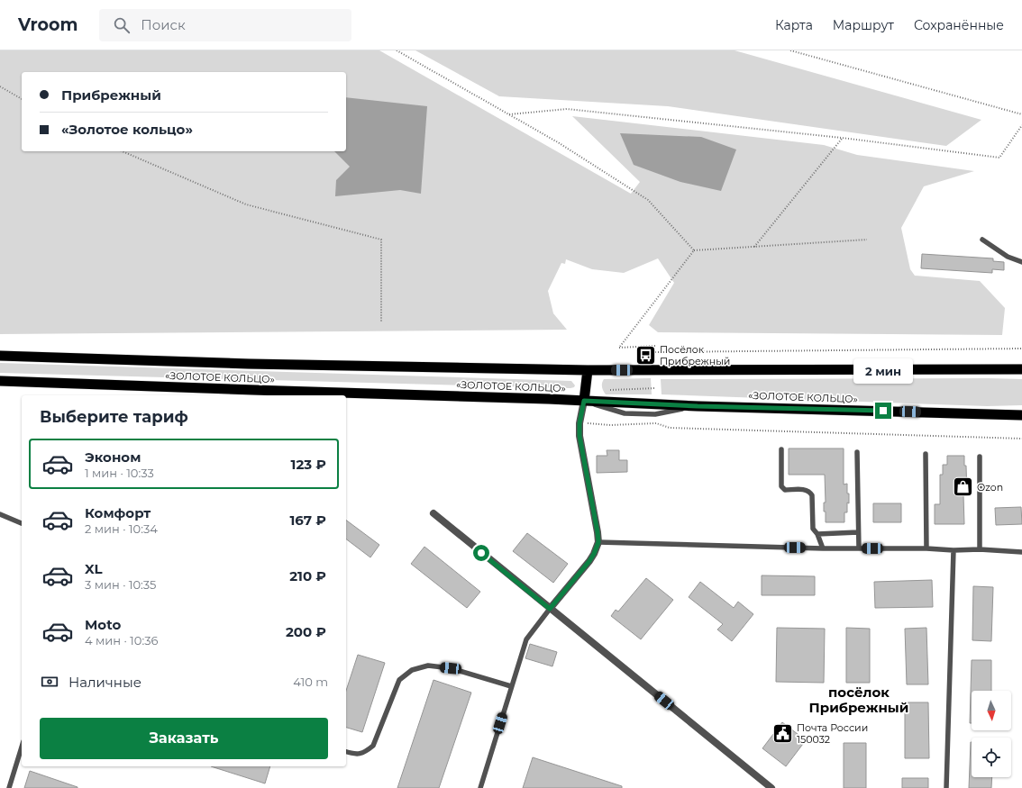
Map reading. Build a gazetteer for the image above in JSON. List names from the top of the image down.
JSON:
{
  "streets": {
    "highway": ["«ЗОЛОТОЕ КОЛЬЦО»"]
  },
  "districts": ["посёлок Прибрежный"],
  "places": {
    "bus stop": ["Посёлок Прибрежный"],
    "shop": ["Ozon"],
    "public building": ["Почта России 150032"]
  },
  "north": "bottom",
  "page": {
    "header": "Vroom",
    "search": "Поиск",
    "nav": ["Карта", "Маршрут", "Сохранённые"],
    "banner": ["Прибрежный", "«Золотое кольцо»"],
    "bubble": "2 мин",
    "heading": "Выберите тариф",
    "list": [
      {
        "name": "Эконом",
        "note": "1 мин · 10:33",
        "value": "123 ₽"
      },
      {
        "name": "Комфорт",
        "note": "2 мин · 10:34",
        "value": "167 ₽"
      },
      {
        "name": "XL",
        "note": "3 мин · 10:35",
        "value": "210 ₽"
      },
      {
        "name": "Moto",
        "note": "4 мин · 10:36",
        "value": "200 ₽"
      }
    ],
    "pay": ["Наличные", "410 m"],
    "buttons": "Заказать"
  }
}
